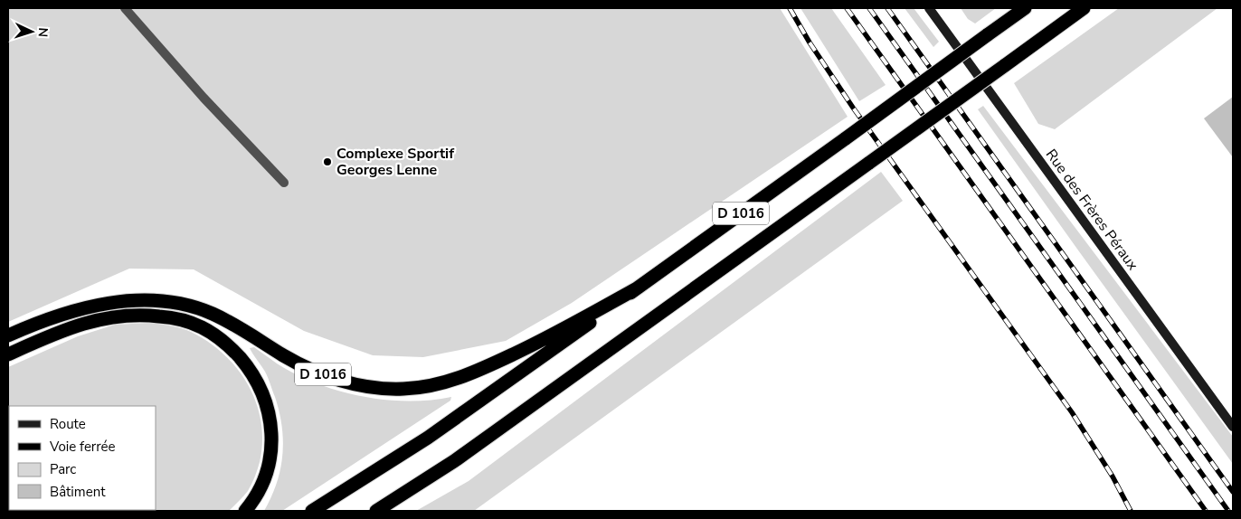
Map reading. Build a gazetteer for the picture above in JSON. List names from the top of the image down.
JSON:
{
  "streets": {
    "highway": ["D 1016"],
    "street": ["Rue des Frères Péraux"]
  },
  "places": ["Complexe Sportif Georges Lenne"],
  "legend": [
    "Route",
    "Voie ferrée",
    "Parc",
    "Bâtiment"
  ],
  "north": "right"
}
